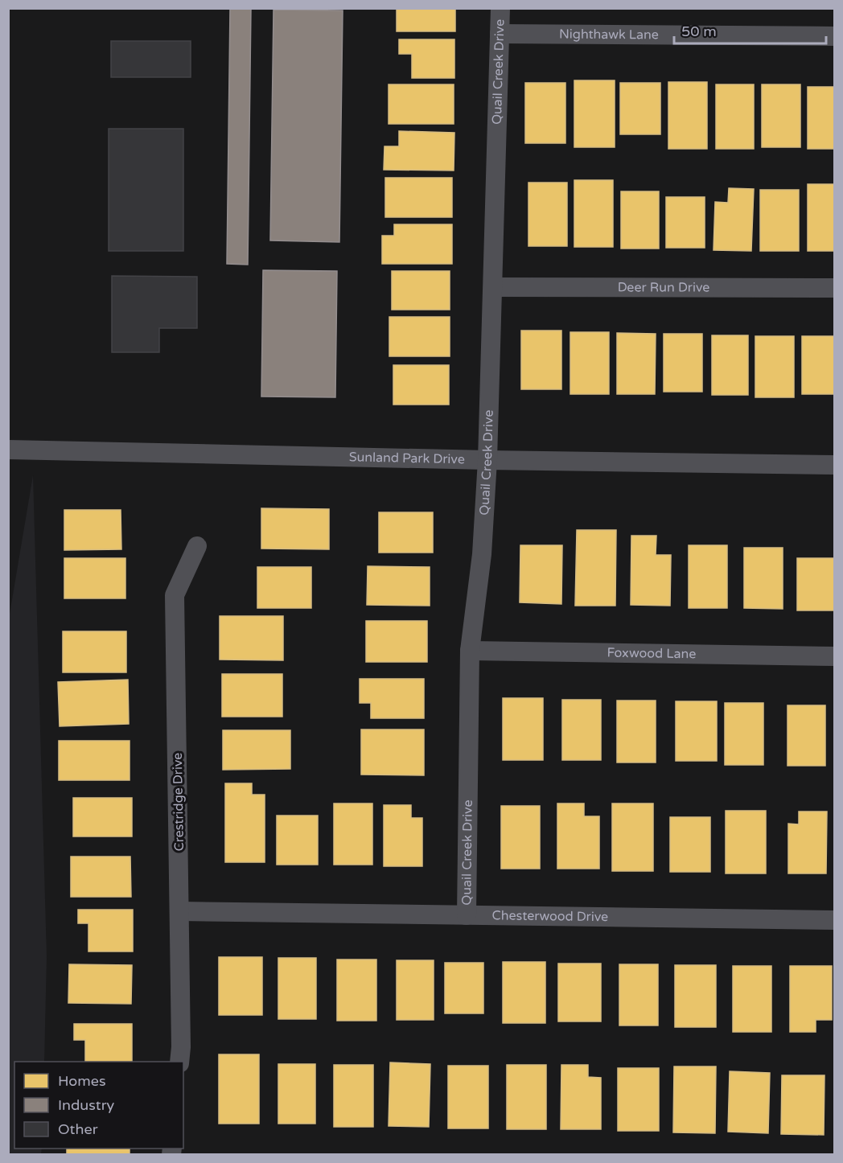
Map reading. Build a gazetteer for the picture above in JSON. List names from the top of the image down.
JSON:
{
  "streets": {
    "street": [
      "Nighthawk Lane",
      "Quail Creek Drive",
      "Deer Run Drive",
      "Sunland Park Drive",
      "Foxwood Lane",
      "Crestridge Drive",
      "Chesterwood Drive"
    ]
  },
  "crossings": [
    ["Nighthawk Lane", "Quail Creek Drive"],
    ["Quail Creek Drive", "Deer Run Drive"],
    ["Quail Creek Drive", "Sunland Park Drive"],
    ["Quail Creek Drive", "Foxwood Lane"],
    ["Quail Creek Drive", "Chesterwood Drive"],
    ["Crestridge Drive", "Chesterwood Drive"]
  ],
  "legend": ["Homes", "Industry", "Other"],
  "scale_bar": "50 m"
}
